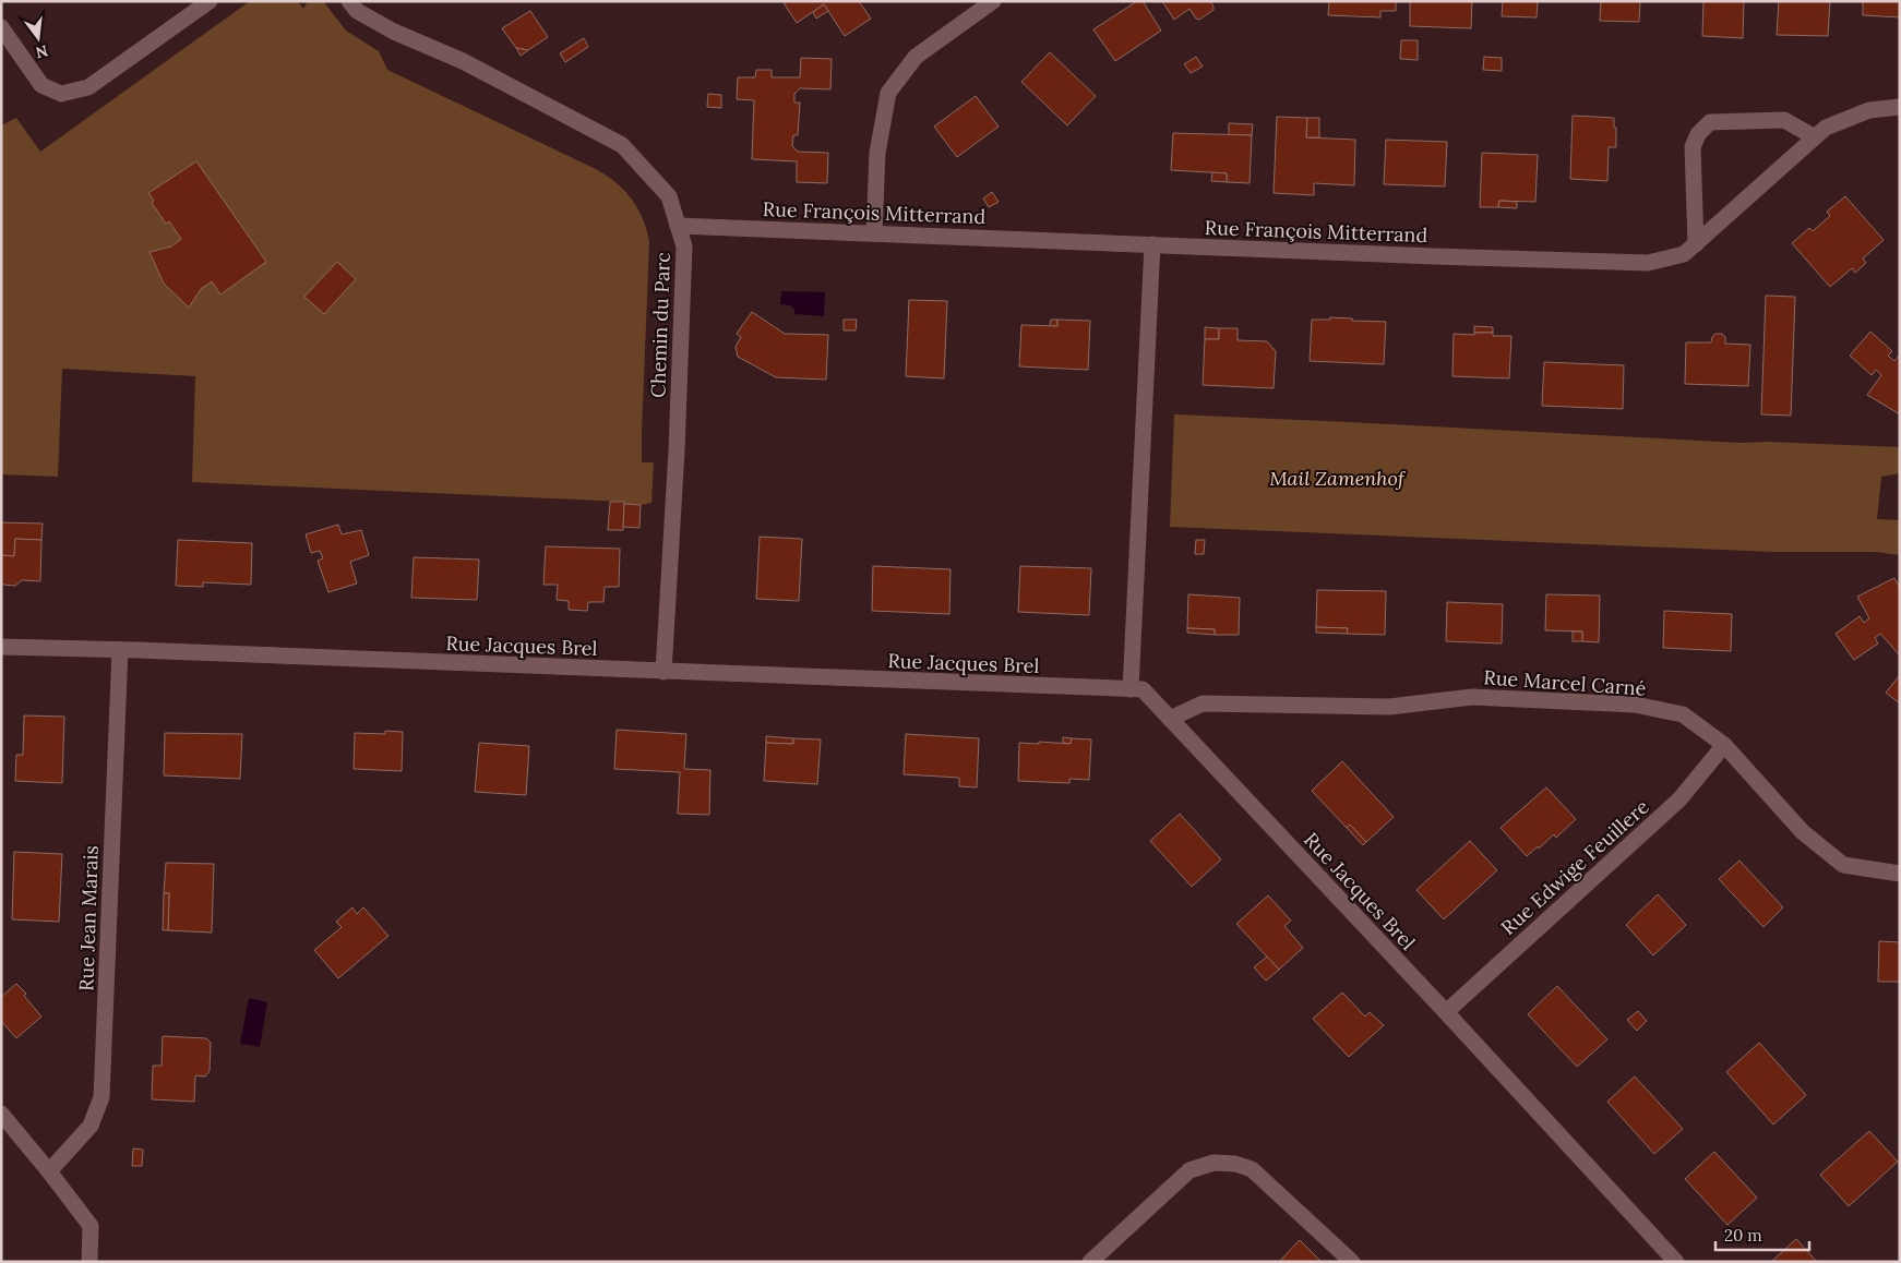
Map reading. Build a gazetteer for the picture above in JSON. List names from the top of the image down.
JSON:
{
  "streets": {
    "street": [
      "Rue François Mitterrand",
      "Chemin du Parc",
      "Rue Jacques Brel",
      "Rue Marcel Carné",
      "Rue Edwige Feuillere",
      "Rue Jean Marais"
    ]
  },
  "crossings": [
    ["Rue François Mitterrand", "Chemin du Parc"],
    ["Chemin du Parc", "Rue Jacques Brel"],
    ["Rue Jacques Brel", "Rue Marcel Carné"],
    ["Rue Jacques Brel", "Rue Edwige Feuillere"],
    ["Rue Jacques Brel", "Rue Jean Marais"],
    ["Rue Marcel Carné", "Rue Edwige Feuillere"]
  ],
  "parks": ["Mail Zamenhof"],
  "scale_bar": "20 m",
  "north": "bottom"
}
